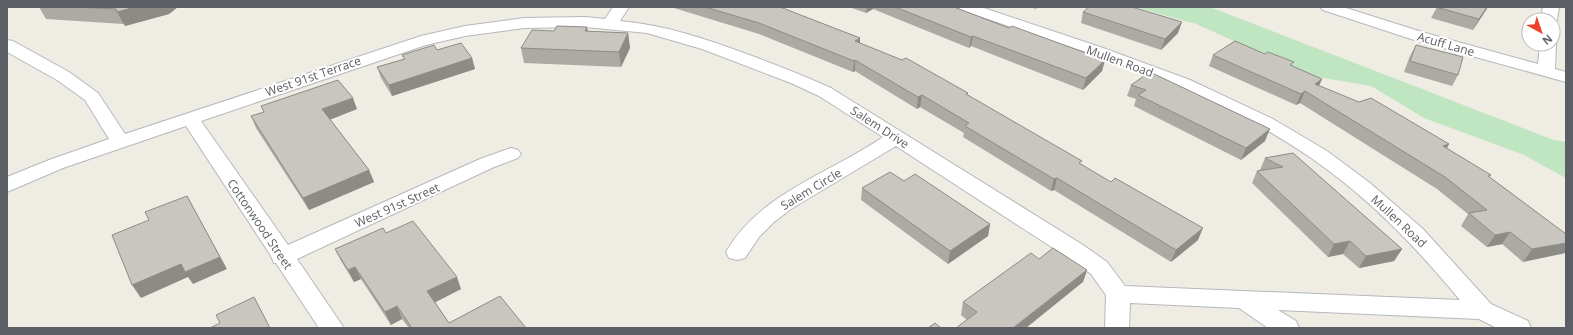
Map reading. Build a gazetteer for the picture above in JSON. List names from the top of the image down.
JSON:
{
  "streets": {
    "street": [
      "Acuff Lane",
      "Mullen Road",
      "West 91st Terrace",
      "Salem Drive",
      "Salem Circle",
      "West 91st Street",
      "Cottonwood Street"
    ]
  },
  "crossings": [
    ["West 91st Terrace", "Salem Drive"],
    ["West 91st Terrace", "Cottonwood Street"],
    ["Salem Drive", "Salem Circle"],
    ["West 91st Street", "Cottonwood Street"]
  ],
  "north": "bottom right"
}
